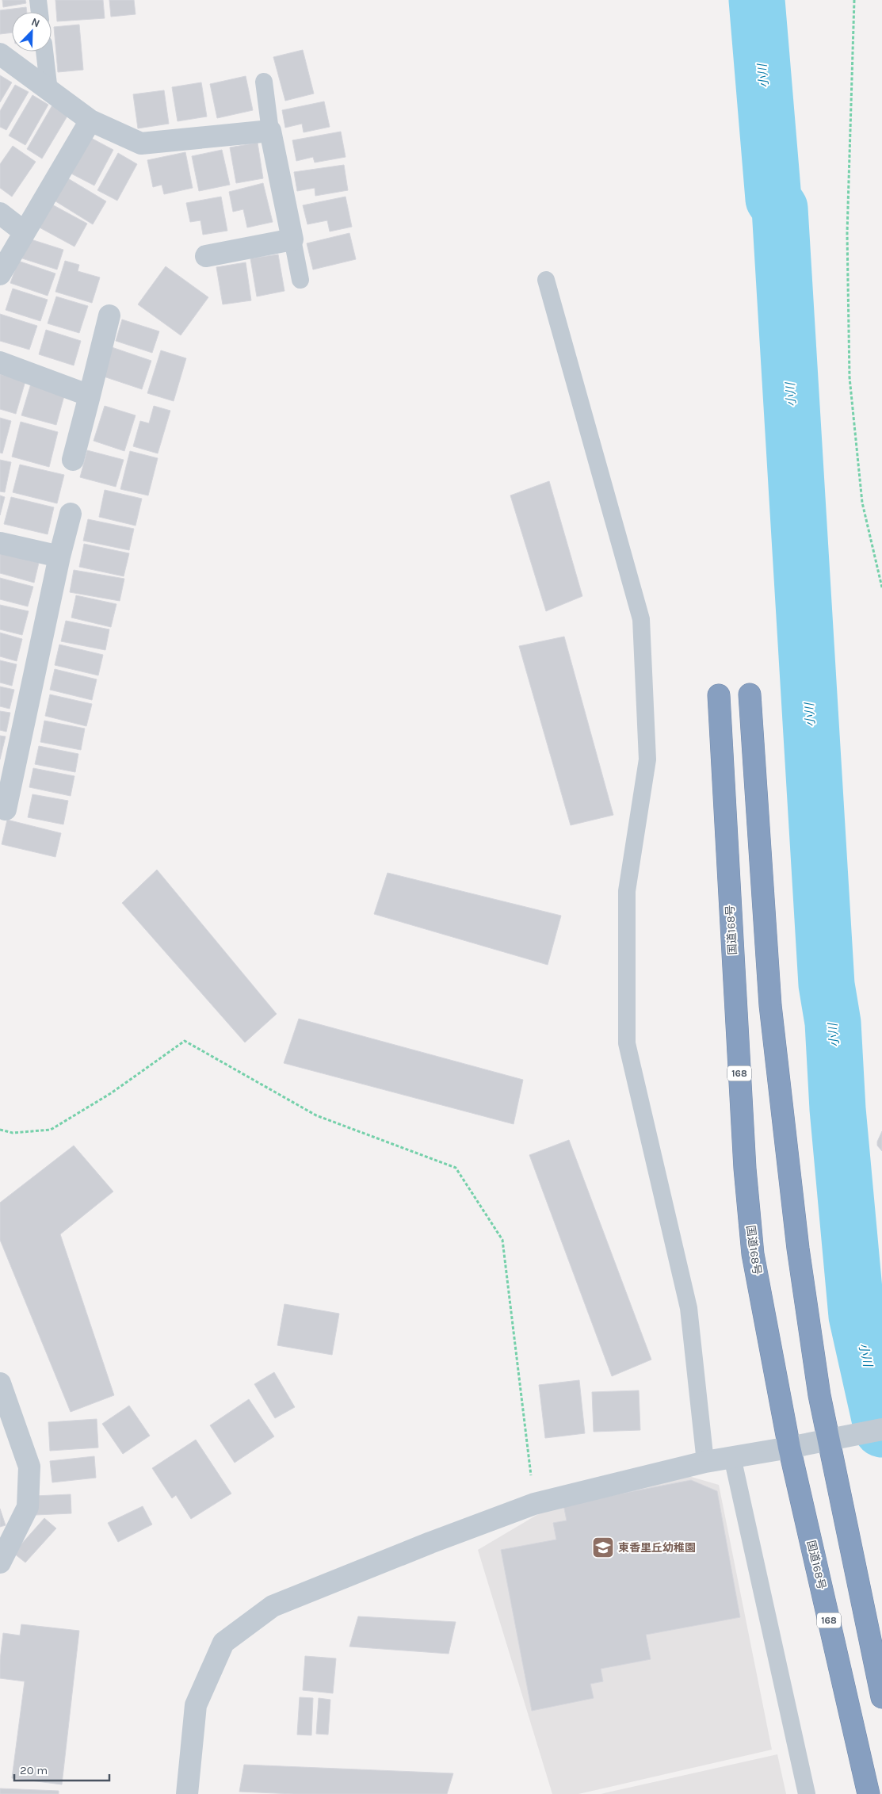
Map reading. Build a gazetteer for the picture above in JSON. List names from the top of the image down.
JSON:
{
  "streets": {
    "highway": ["国道168号", "168"]
  },
  "water": ["小川"],
  "places": {
    "school or university": ["東香里丘幼稚園"]
  },
  "scale_bar": "20 m",
  "north": "top right"
}
